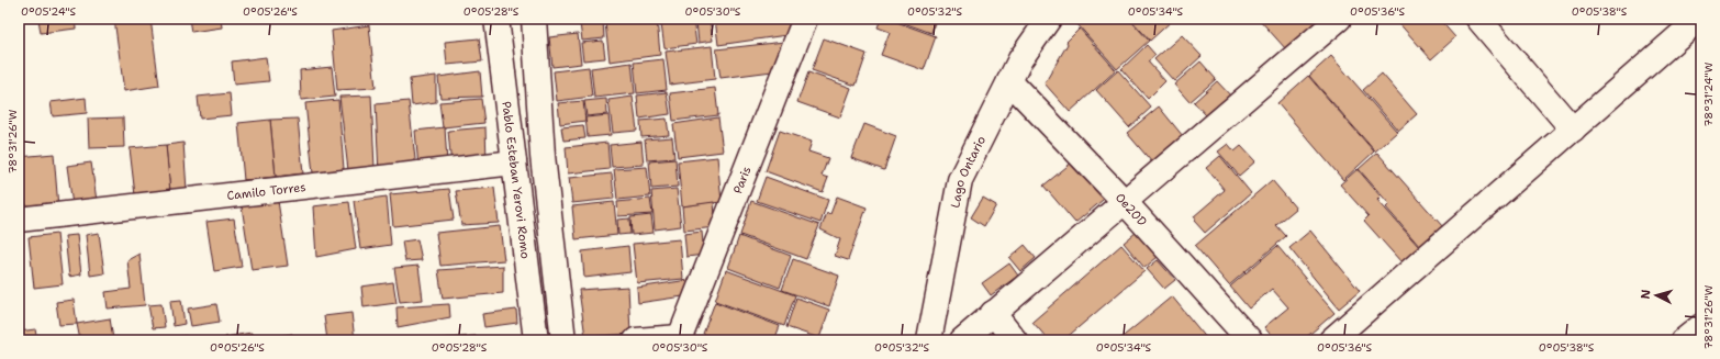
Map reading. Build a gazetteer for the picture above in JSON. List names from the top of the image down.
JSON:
{
  "streets": {
    "street": [
      "Lago Ontario",
      "Paris",
      "Pablo Esteban Yerovi Romo",
      "Camilo Torres",
      "Oe20D"
    ]
  },
  "crossings": [
    ["Lago Ontario", "Oe20D"],
    ["Pablo Esteban Yerovi Romo", "Camilo Torres"]
  ],
  "north": "left",
  "coordinates": [
    "0°05'24\"S",
    "0°05'26\"S",
    "0°05'28\"S",
    "0°05'30\"S",
    "0°05'32\"S",
    "0°05'34\"S",
    "0°05'36\"S",
    "0°05'38\"S",
    "78°31'24\"W",
    "78°31'26\"W"
  ]
}
